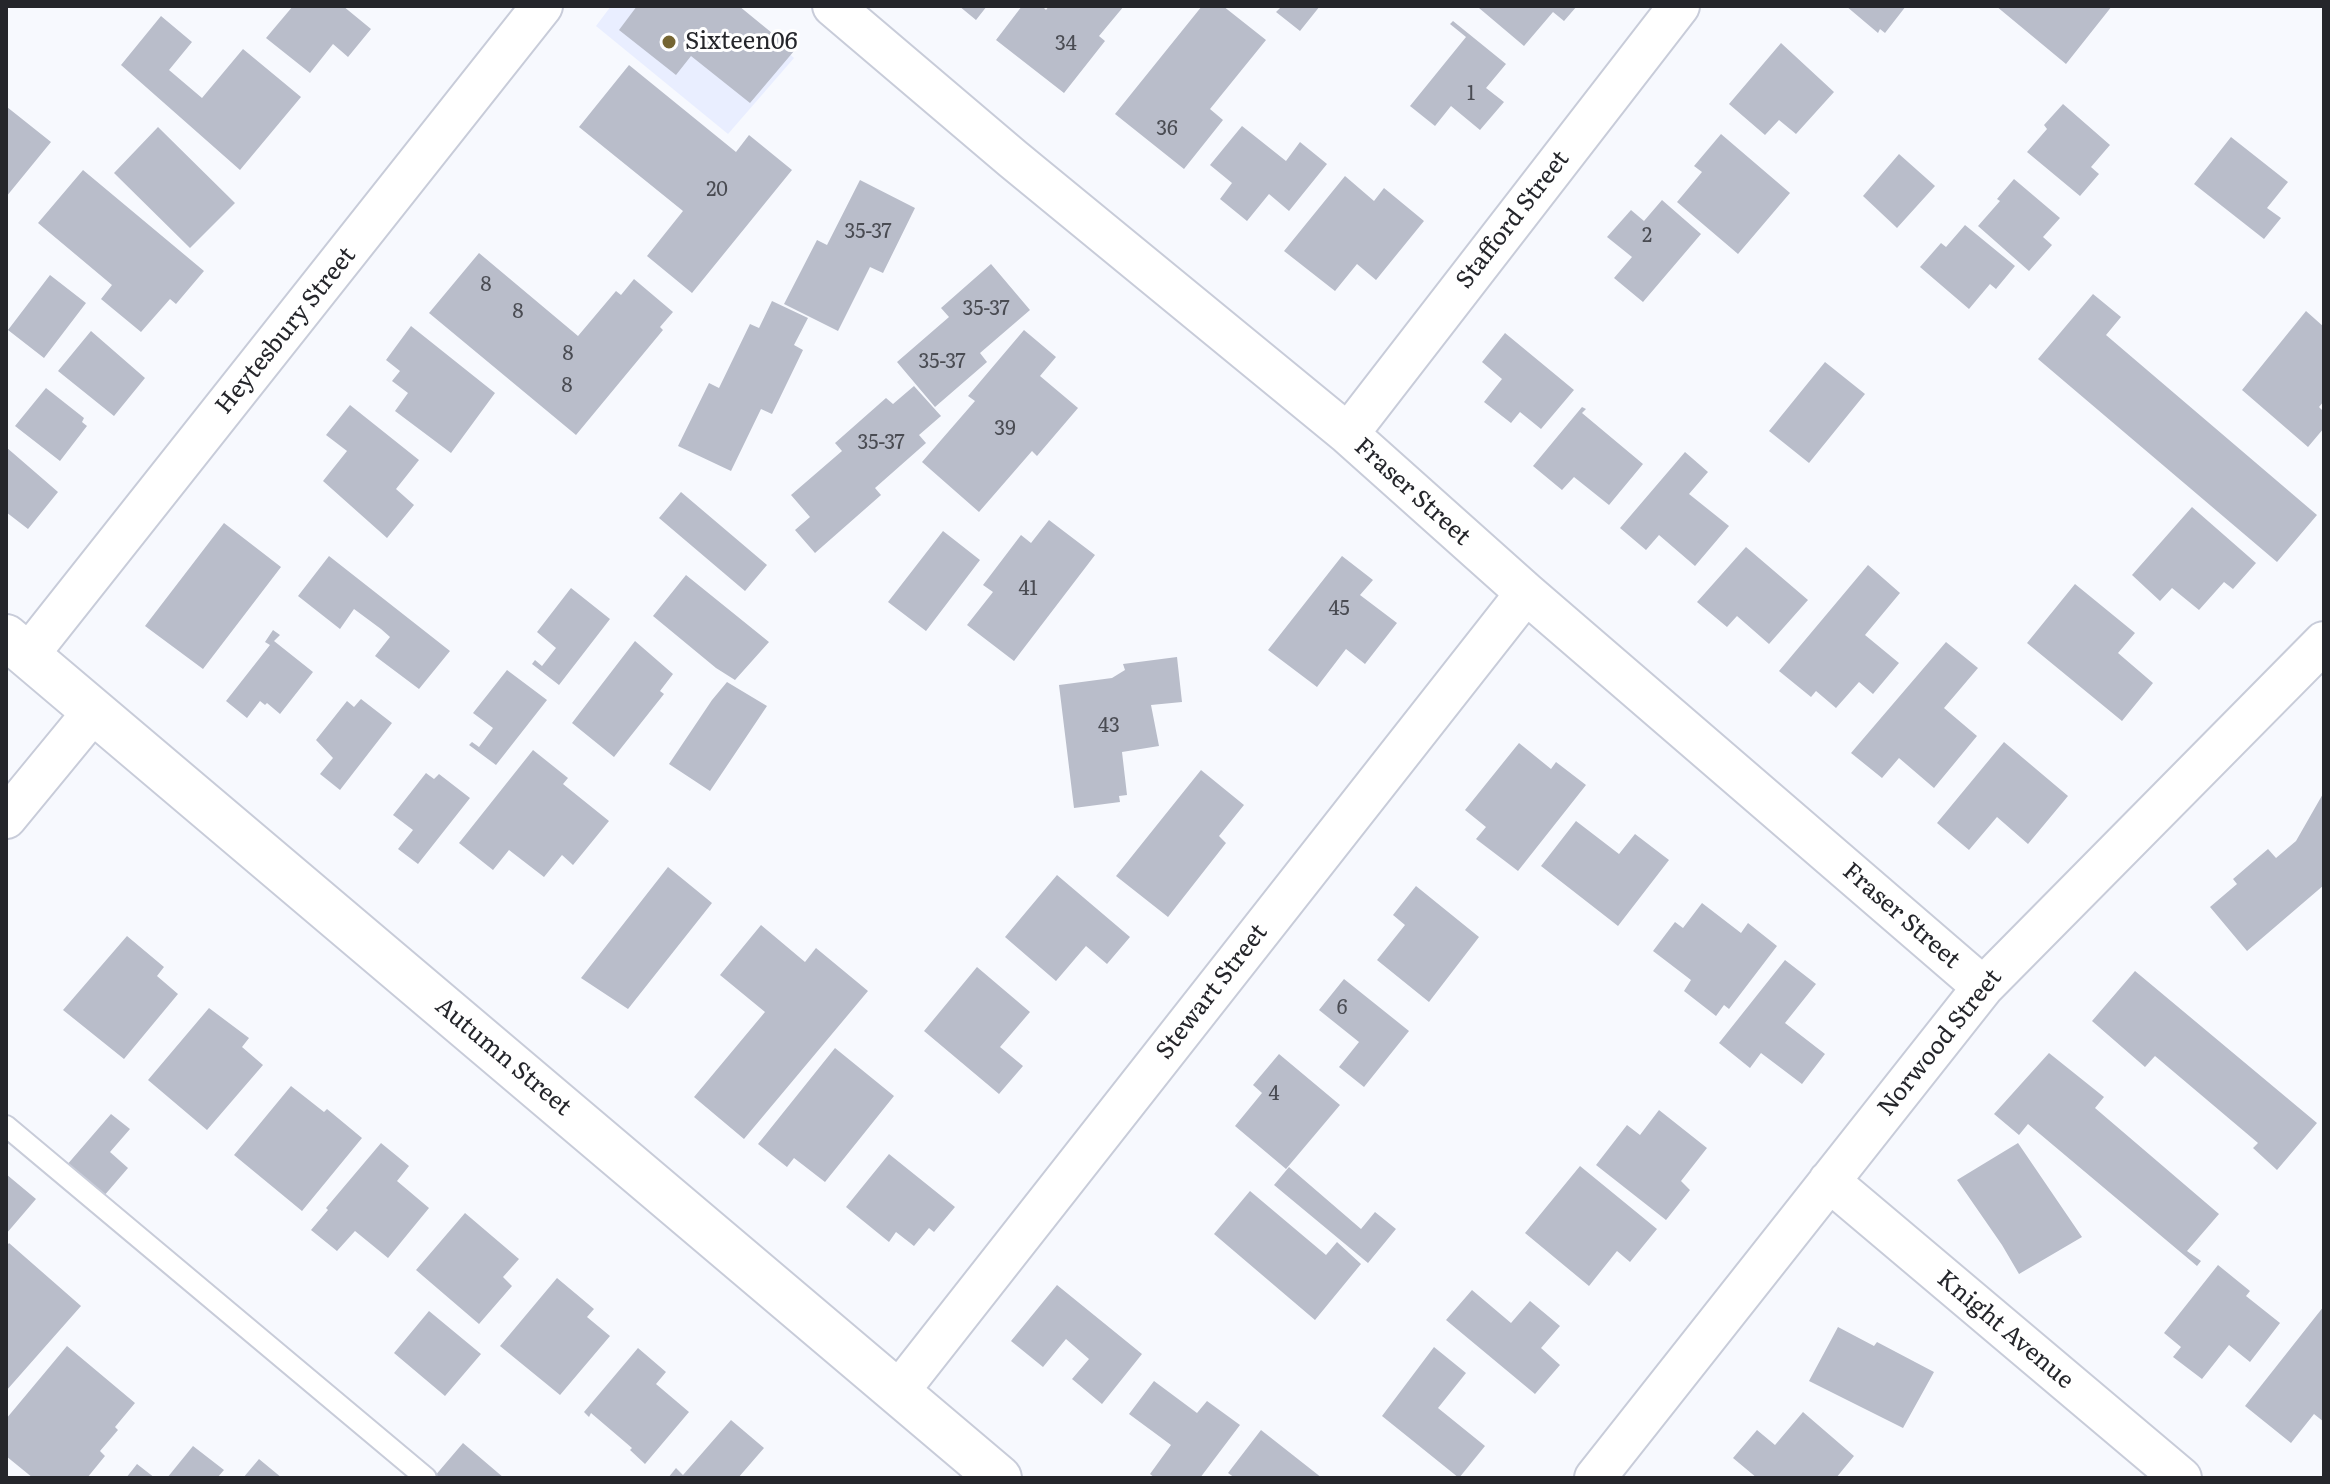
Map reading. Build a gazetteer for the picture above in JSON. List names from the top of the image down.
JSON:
{
  "streets": {
    "street": [
      "Stafford Street",
      "Heytesbury Street",
      "Fraser Street",
      "Stewart Street",
      "Norwood Street",
      "Autumn Street",
      "Knight Avenue"
    ]
  },
  "crossings": [
    ["Stafford Street", "Fraser Street"],
    ["Heytesbury Street", "Autumn Street"],
    ["Fraser Street", "Stewart Street"],
    ["Fraser Street", "Norwood Street"],
    ["Stewart Street", "Autumn Street"],
    ["Norwood Street", "Knight Avenue"]
  ],
  "places": ["Sixteen06"],
  "house_numbers": [
    "34",
    "1",
    "36",
    "20",
    "35-37",
    "2",
    "8",
    "35-37",
    "8",
    "8",
    "35-37",
    "8",
    "39",
    "35-37",
    "41",
    "45",
    "43",
    "6",
    "4"
  ]
}
